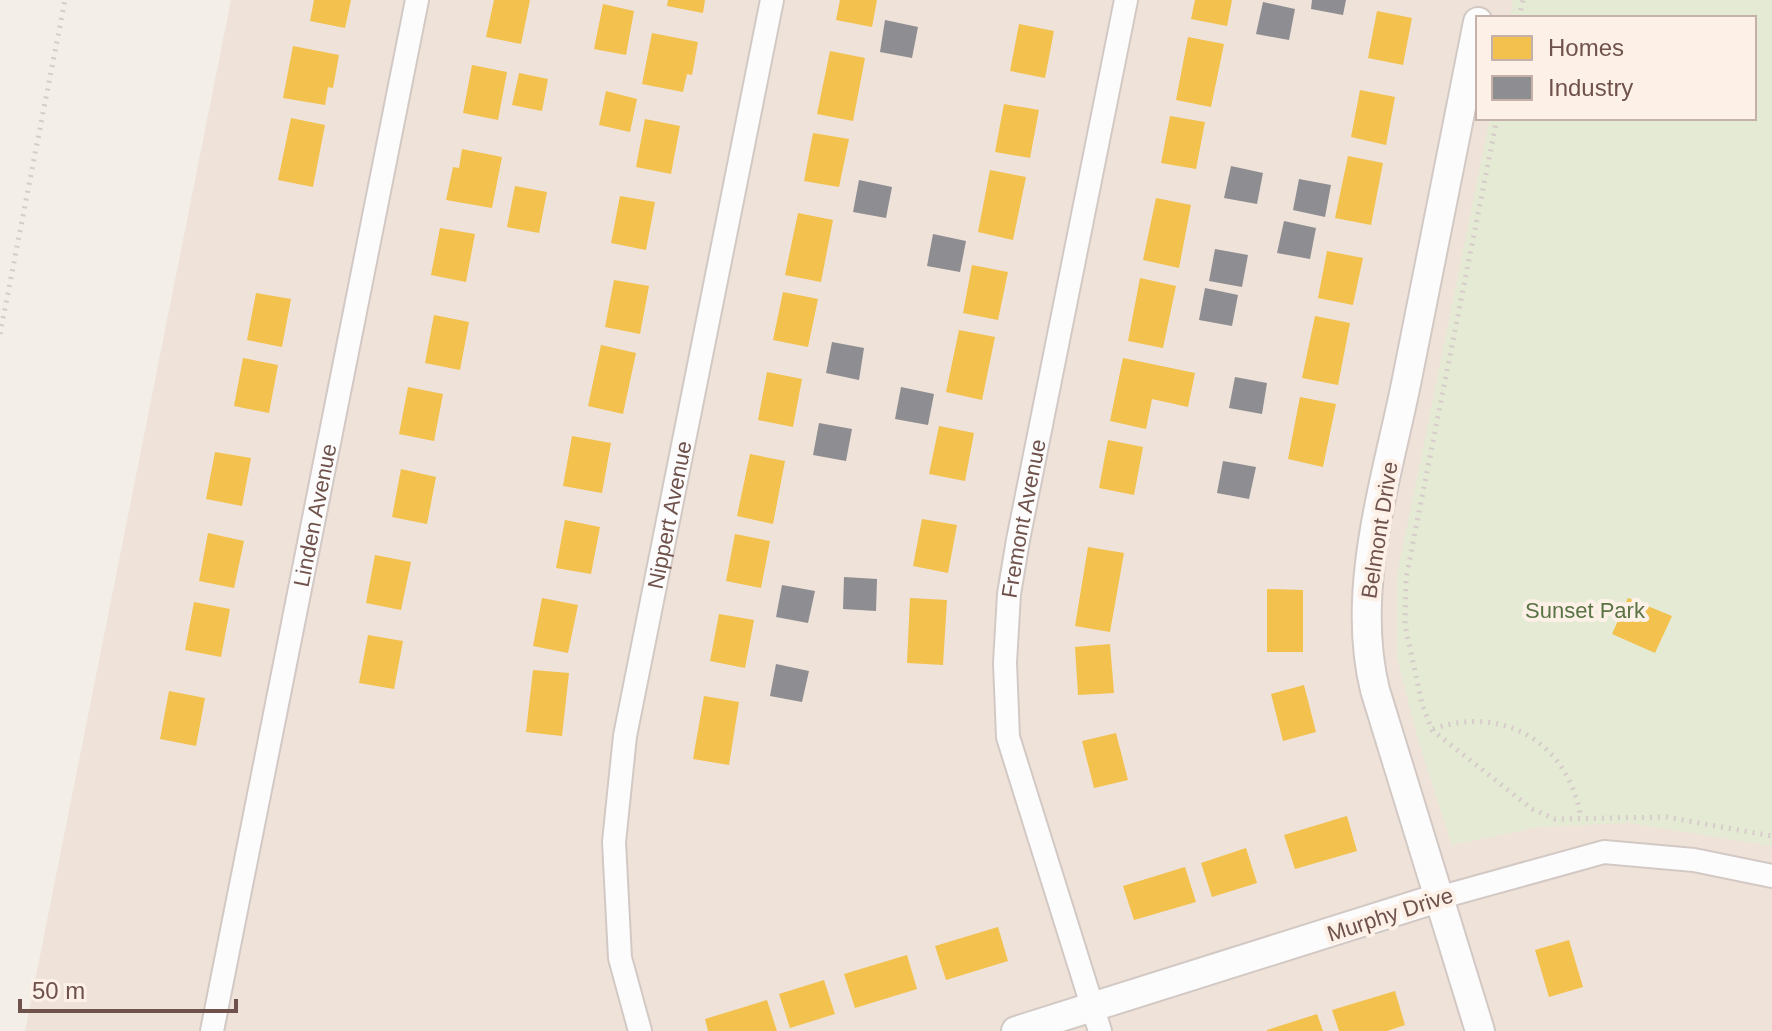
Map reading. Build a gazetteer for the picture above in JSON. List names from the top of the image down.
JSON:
{
  "streets": {
    "street": [
      "Nippert Avenue",
      "Linden Avenue",
      "Fremont Avenue",
      "Belmont Drive",
      "Murphy Drive"
    ]
  },
  "crossings": [
    ["Fremont Avenue", "Murphy Drive"],
    ["Belmont Drive", "Murphy Drive"]
  ],
  "parks": ["Sunset Park"],
  "legend": ["Homes", "Industry"],
  "scale_bar": "50 m"
}
